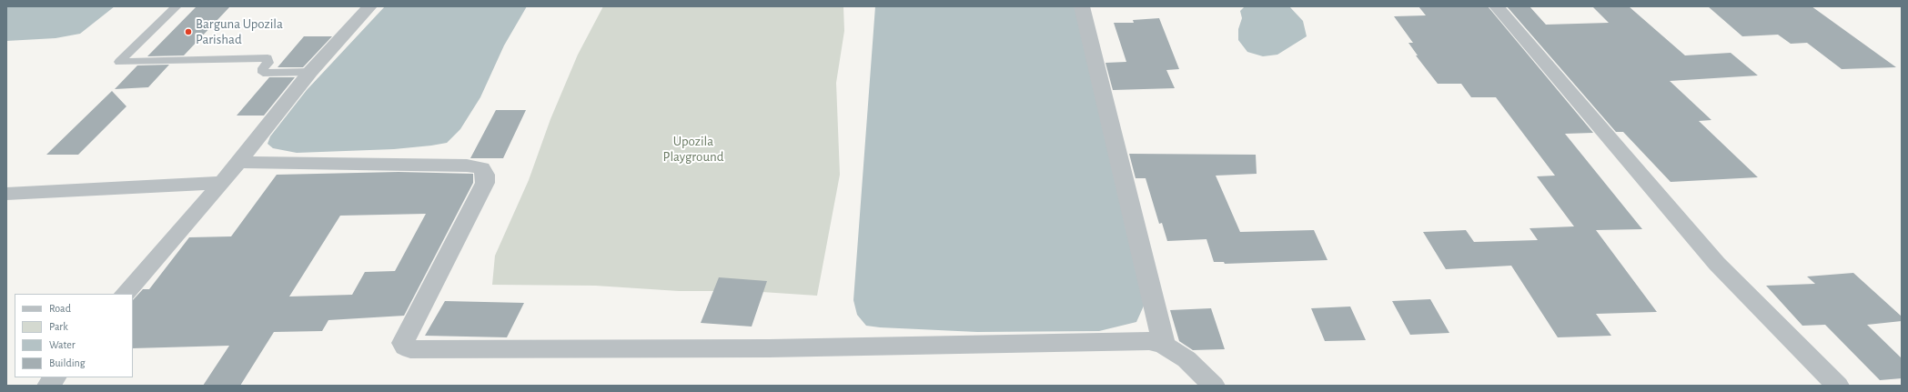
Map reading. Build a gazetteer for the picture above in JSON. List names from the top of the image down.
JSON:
{
  "parks": ["Upozila Playground"],
  "places": ["Barguna Upozila Parishad"],
  "legend": [
    "Road",
    "Park",
    "Water",
    "Building"
  ]
}
